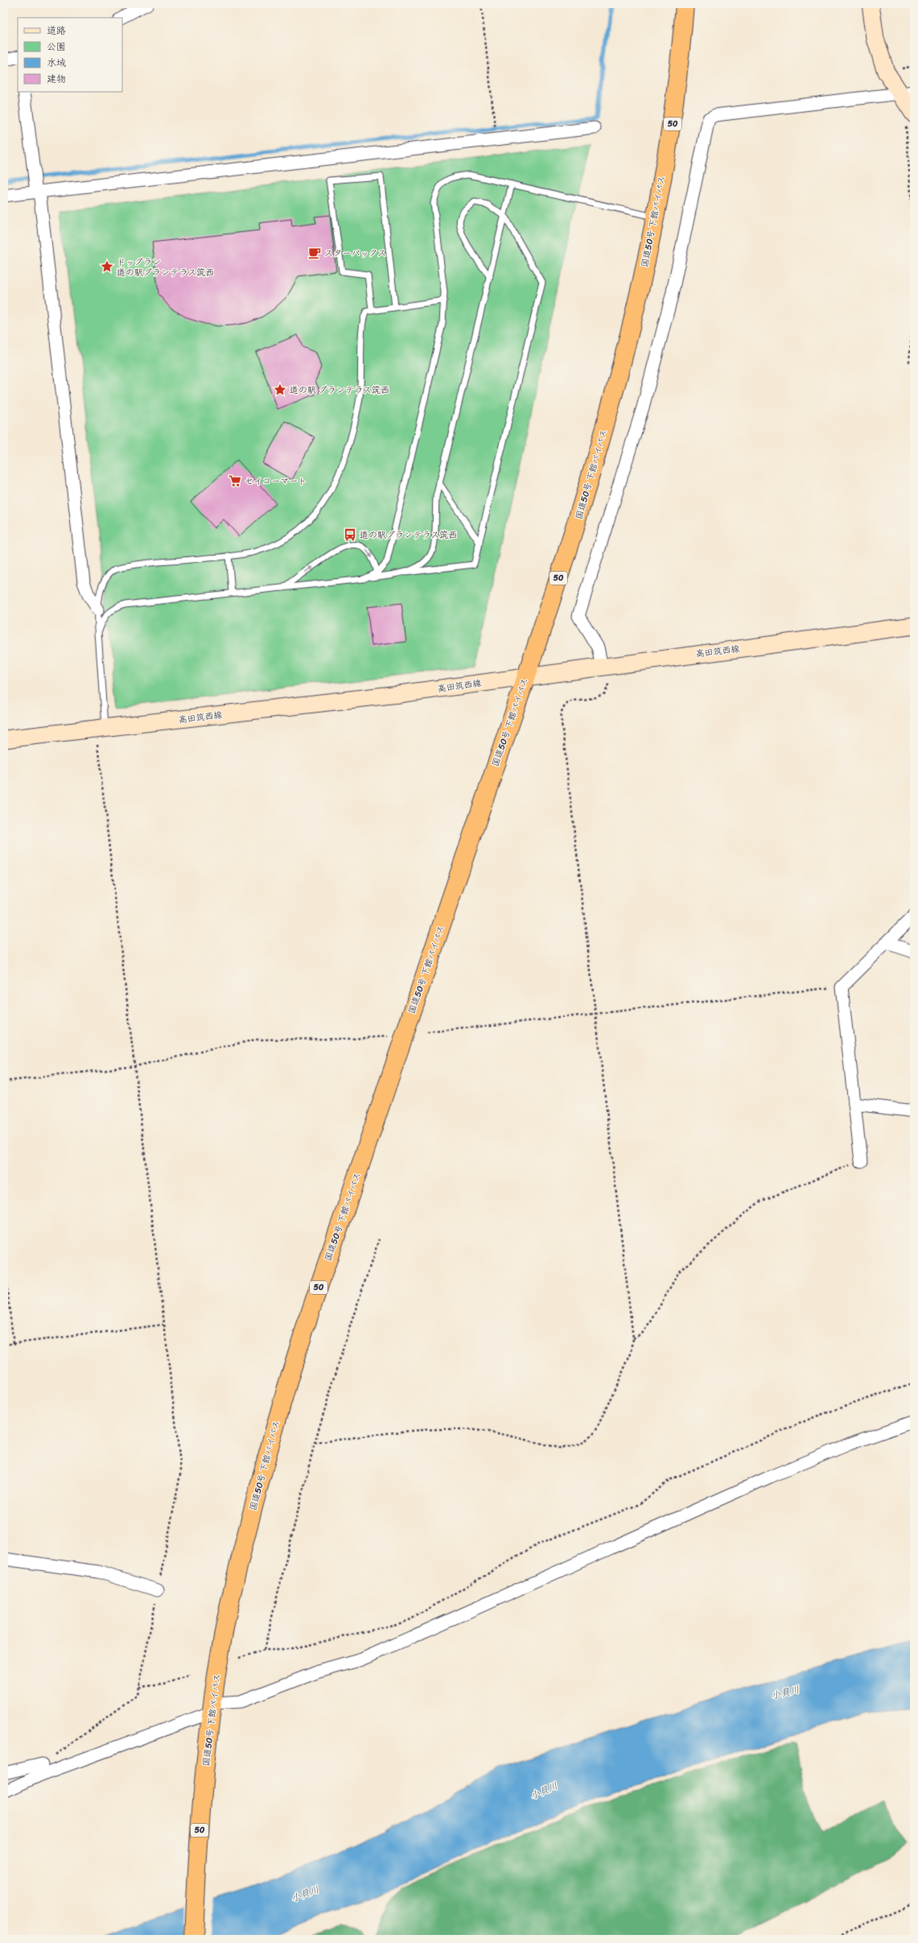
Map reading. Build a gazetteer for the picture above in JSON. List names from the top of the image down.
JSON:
{
  "streets": {
    "highway": ["50", "国道50号 下館バイパス"],
    "main road": ["高田筑西線"]
  },
  "crossings": [
    ["国道50号 下館バイパス", "高田筑西線"]
  ],
  "water": ["小貝川"],
  "places": {
    "cafe": ["スターバックス"],
    "place": ["ドッグラン 道の駅グランテラス筑西", "道の駅 グランテラス筑西"],
    "supermarket": ["セイコーマート"],
    "bus stop": ["道の駅グランテラス筑西"]
  },
  "legend": [
    "道路",
    "公園",
    "水域",
    "建物"
  ]
}
